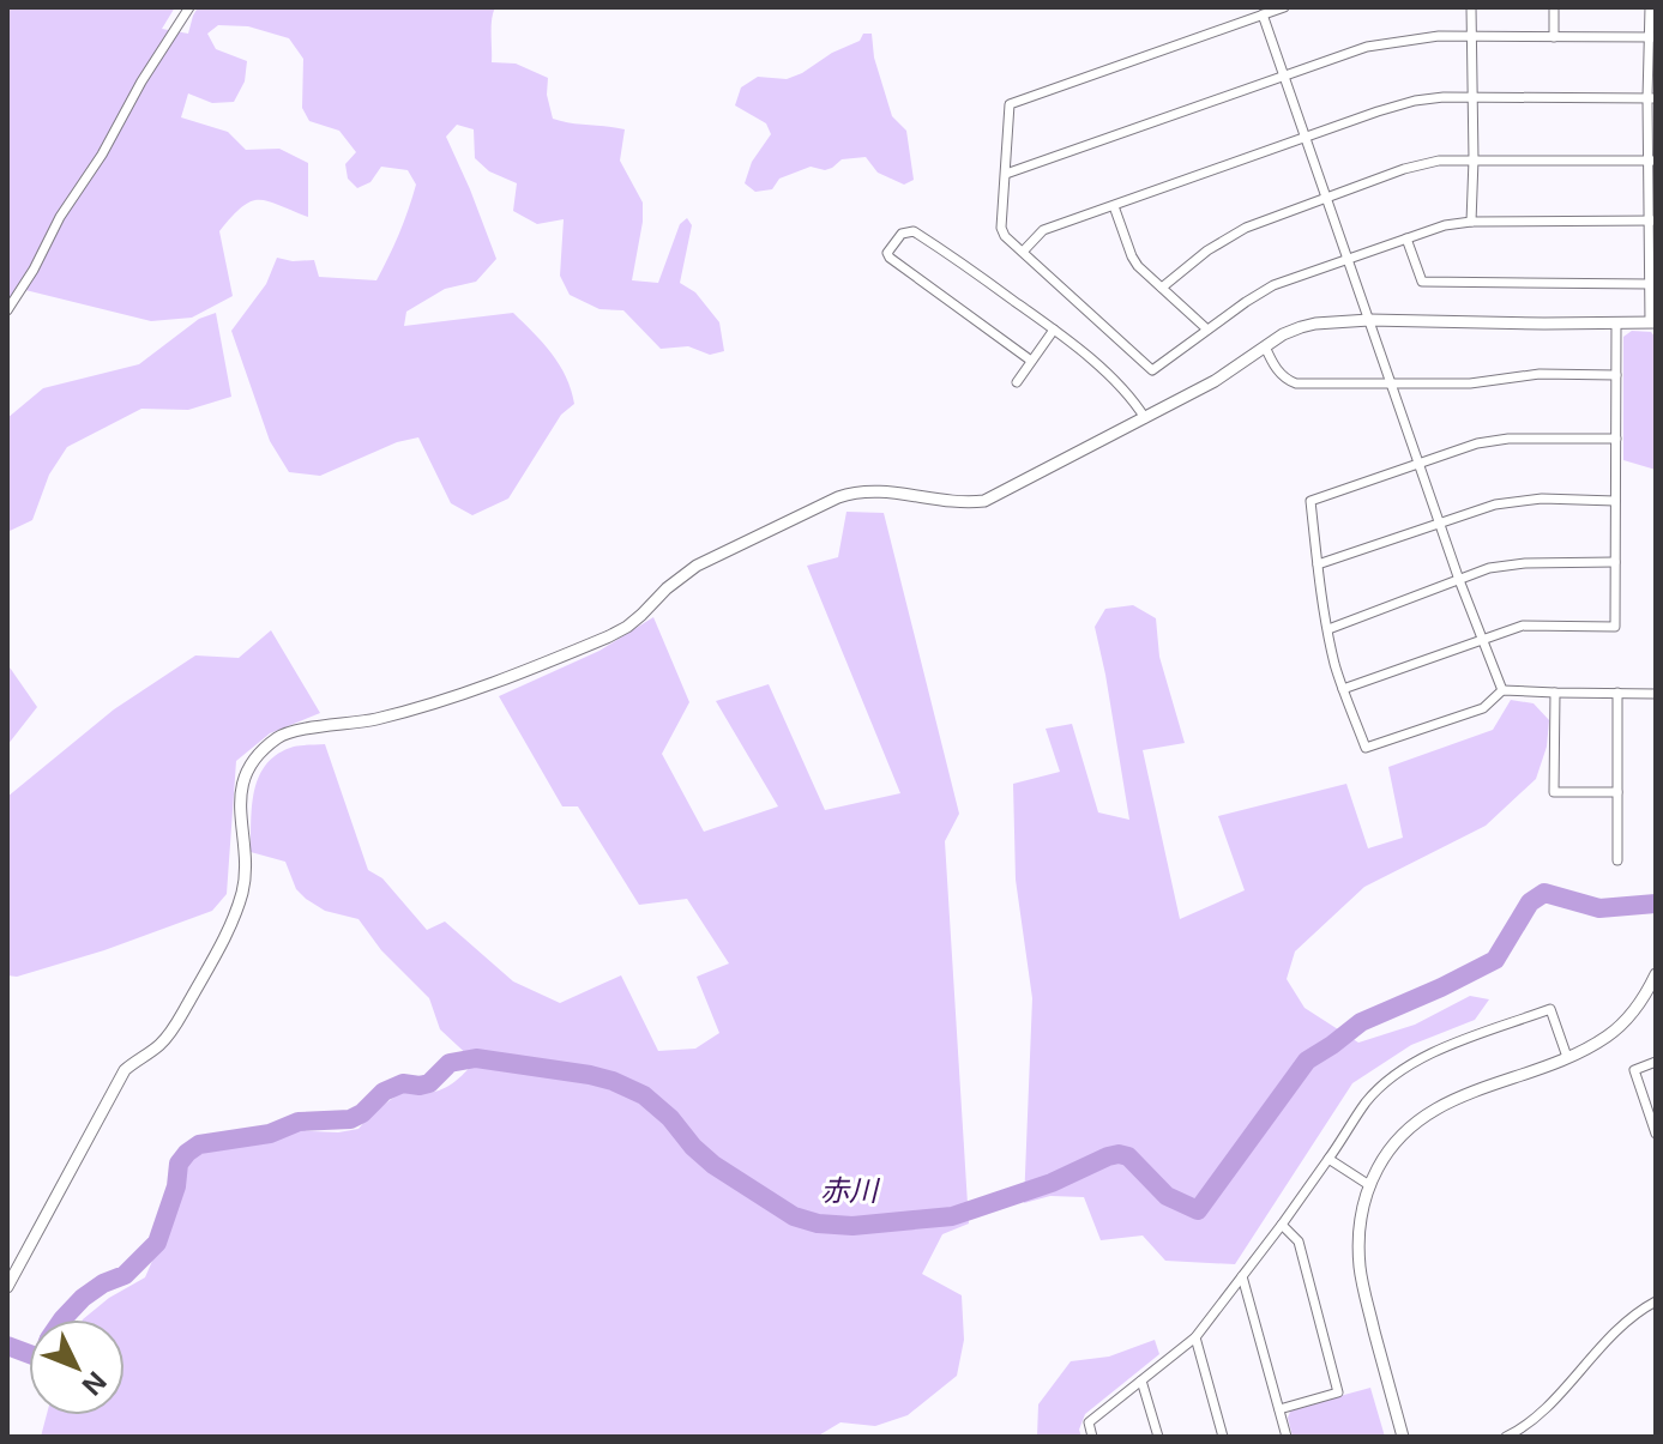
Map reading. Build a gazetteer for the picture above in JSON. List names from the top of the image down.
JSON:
{
  "water": ["赤川"],
  "north": "bottom right"
}
